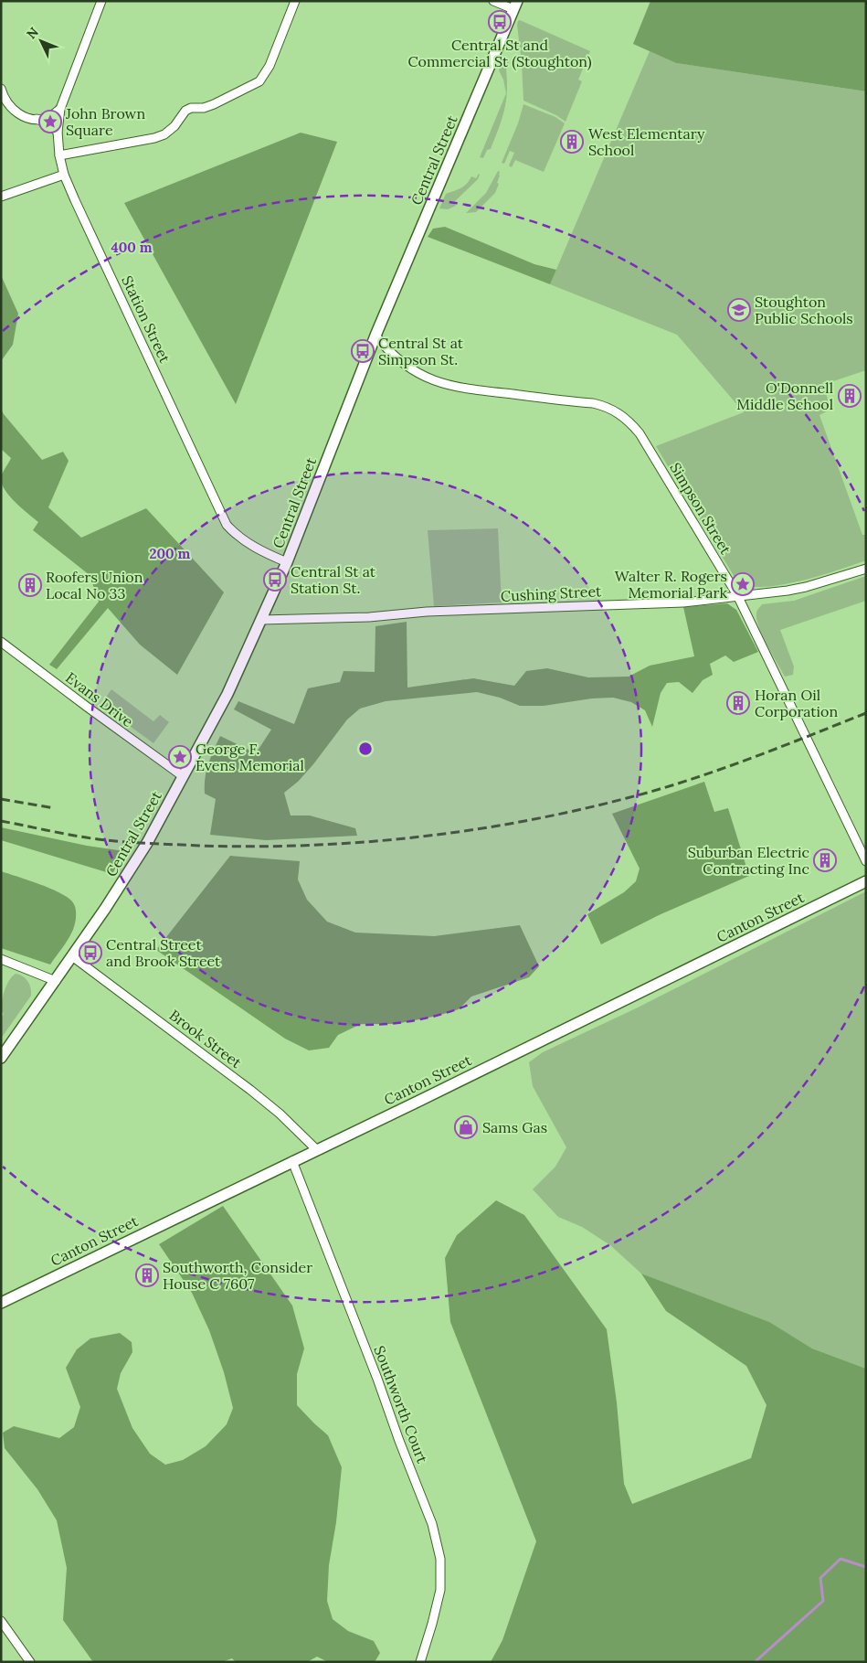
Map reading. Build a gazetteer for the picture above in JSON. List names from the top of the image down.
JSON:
{
  "streets": {
    "main road": ["Central Street", "Canton Street"],
    "street": [
      "Station Street",
      "Simpson Street",
      "Cushing Street",
      "Evans Drive",
      "Brook Street",
      "Southworth Court"
    ]
  },
  "crossings": [
    ["Central Street", "Station Street"],
    ["Central Street", "Simpson Street"],
    ["Central Street", "Cushing Street"],
    ["Central Street", "Evans Drive"],
    ["Central Street", "Brook Street"],
    ["Simpson Street", "Cushing Street"],
    ["Canton Street", "Brook Street"],
    ["Canton Street", "Southworth Court"]
  ],
  "places": {
    "bus stop": [
      "Central St and Commercial St (Stoughton)",
      "Central St at Simpson St.",
      "Central St at Station St.",
      "Central Street and Brook Street"
    ],
    "place": ["John Brown Square", "Walter R. Rogers Memorial Park", "George F. Evens Memorial"],
    "building": [
      "West Elementary School",
      "O'Donnell Middle School",
      "Roofers Union Local No 33",
      "Horan Oil Corporation",
      "Suburban Electric Contracting Inc",
      "Southworth, Consider House C 7607"
    ],
    "school or university": ["Stoughton Public Schools"],
    "shop": ["Sams Gas"]
  },
  "north": "top left",
  "rings": ["400 m", "200 m"]
}
